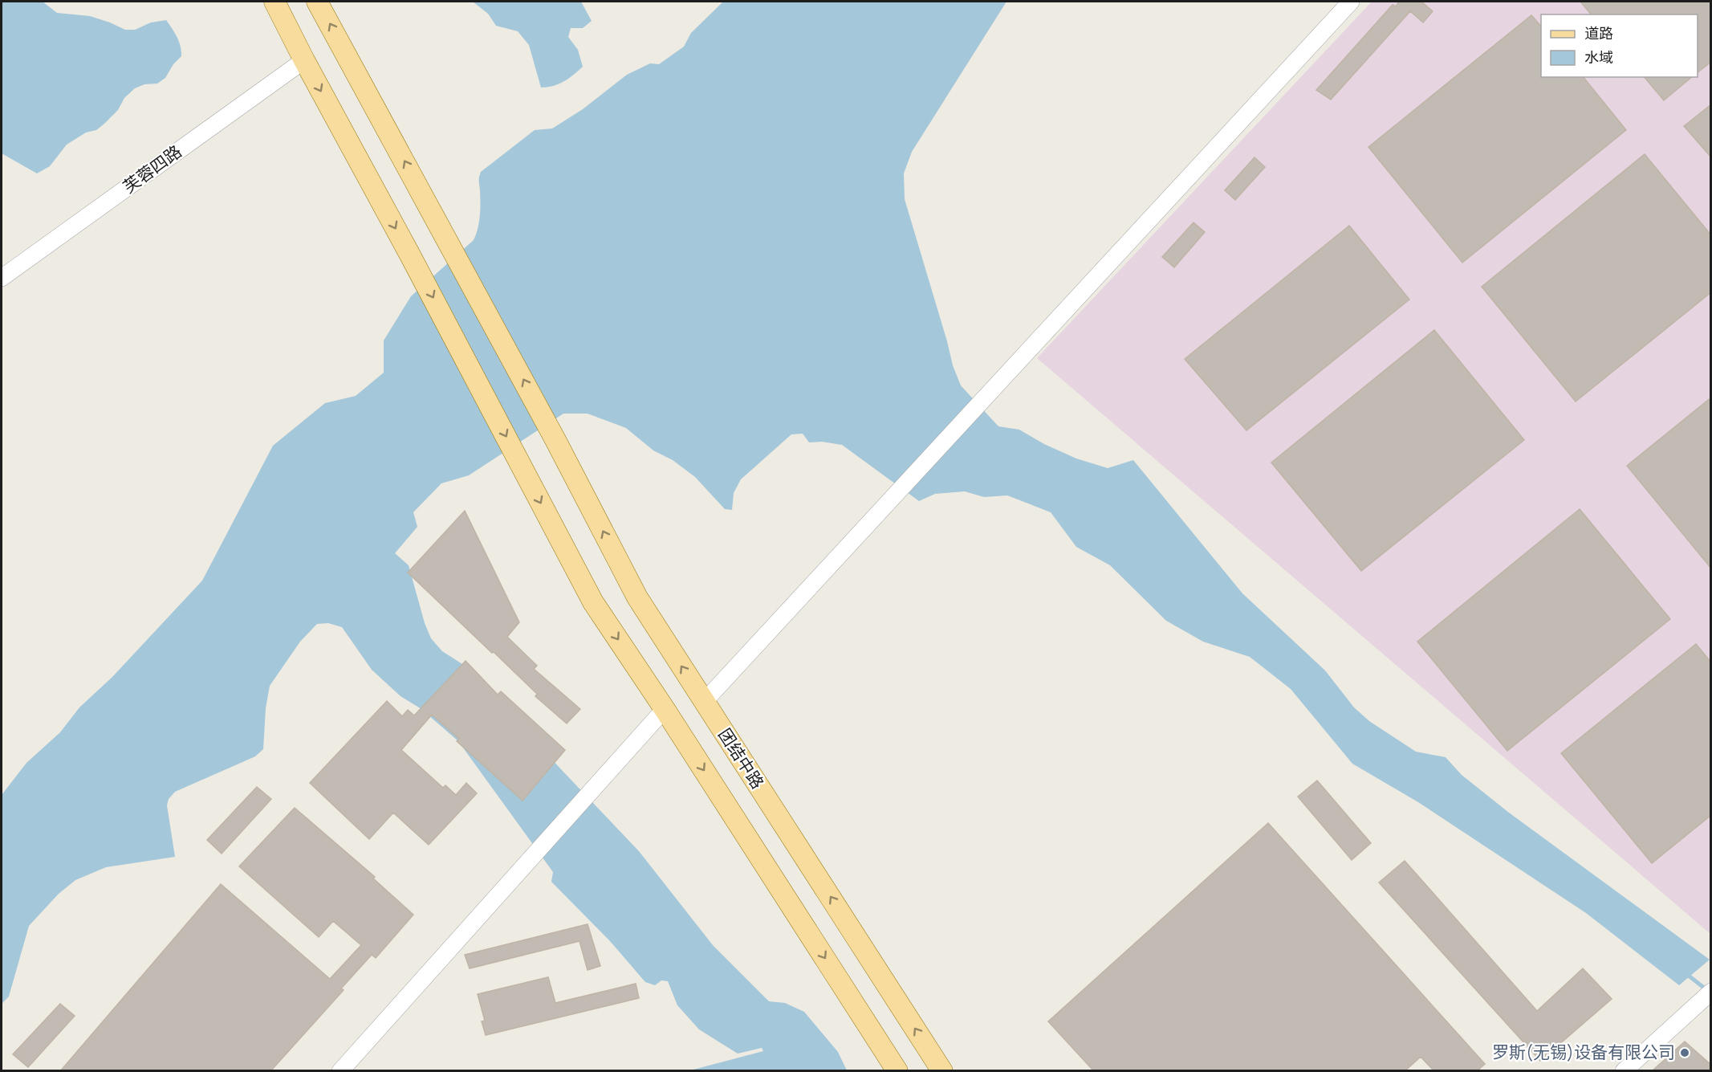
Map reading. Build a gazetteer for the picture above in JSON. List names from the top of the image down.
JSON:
{
  "streets": {
    "main road": ["团结中路"],
    "street": ["芙蓉四路"]
  },
  "places": ["罗斯(无锡)设备有限公司"],
  "legend": ["道路", "水域"]
}
